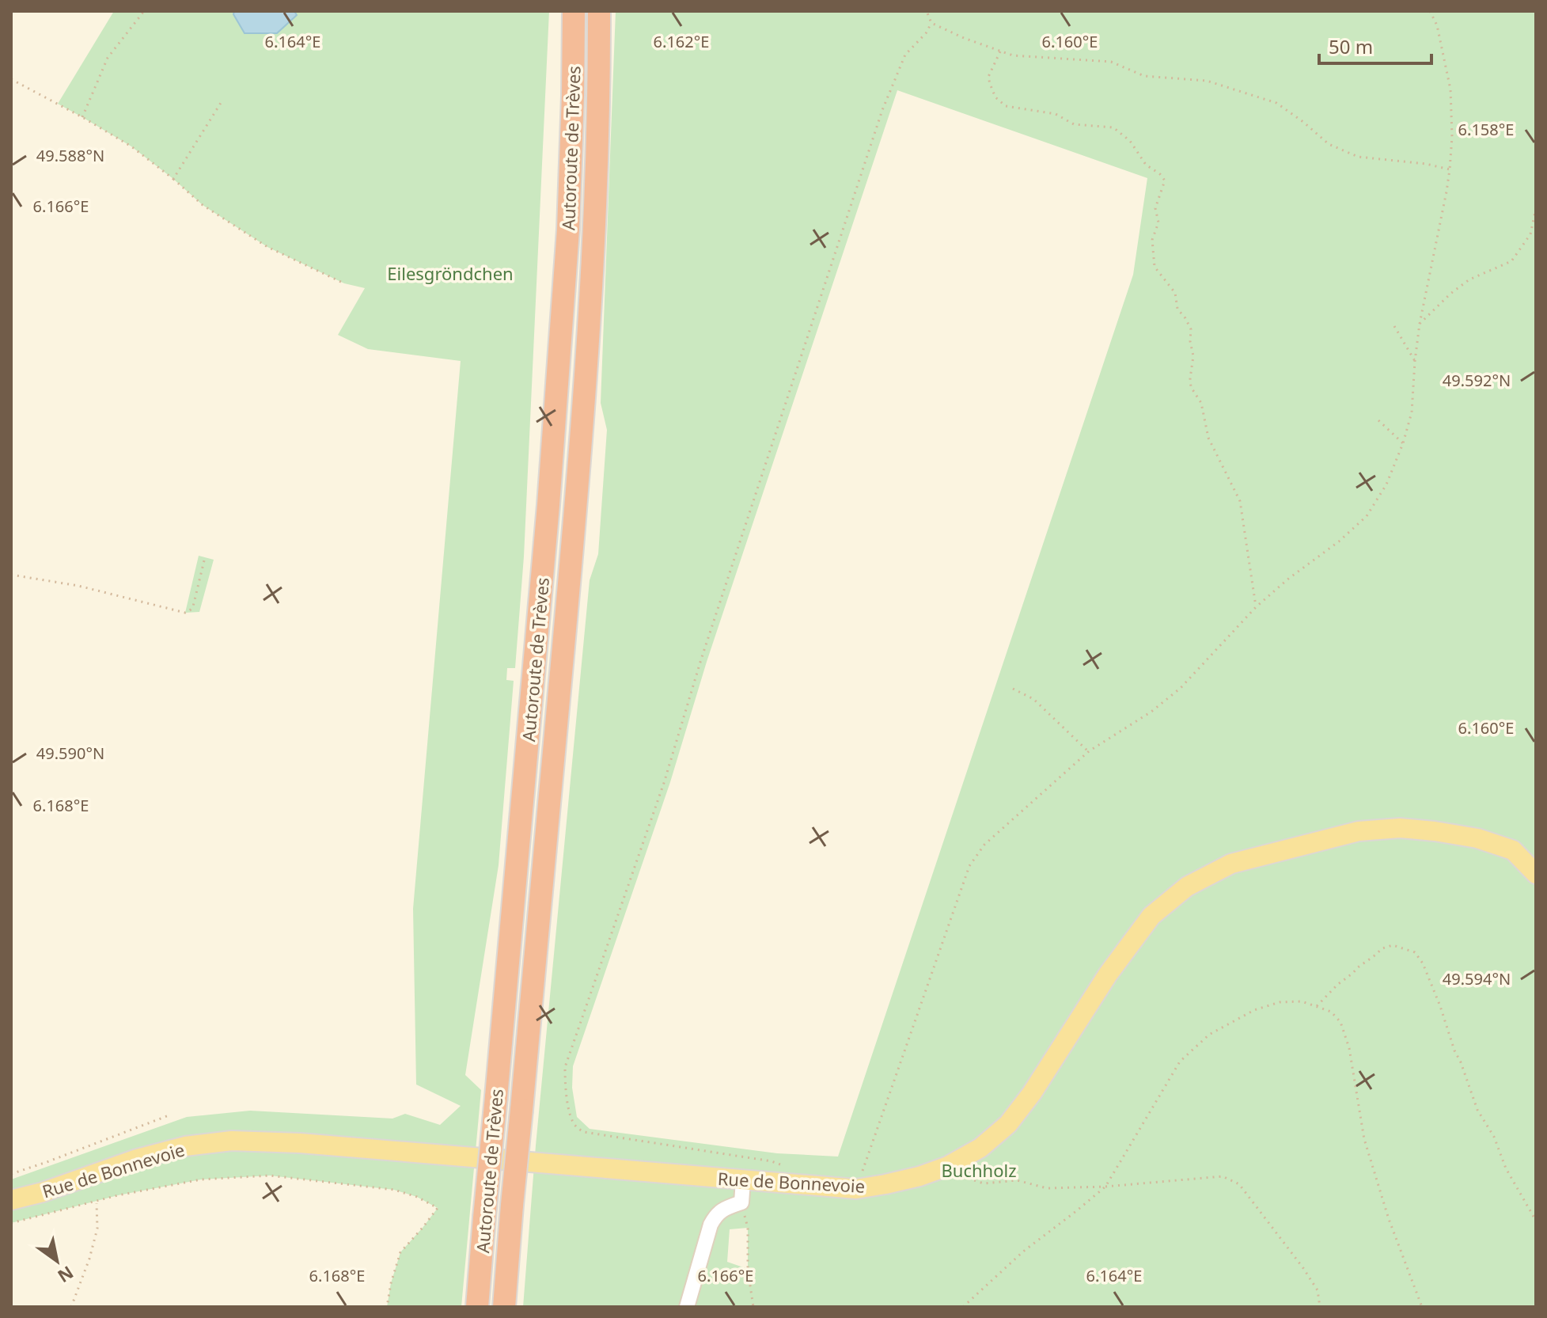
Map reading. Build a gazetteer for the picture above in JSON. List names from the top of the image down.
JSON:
{
  "streets": {
    "highway": ["Autoroute de Trèves"],
    "main road": ["Rue de Bonnevoie"]
  },
  "parks": ["Eilesgröndchen", "Buchholz"],
  "scale_bar": "50 m",
  "north": "bottom right",
  "coordinates": [
    "6.164°E",
    "6.162°E",
    "6.160°E",
    "6.158°E",
    "49.588°N",
    "6.166°E",
    "49.592°N",
    "49.590°N",
    "6.168°E",
    "49.594°N"
  ]
}
